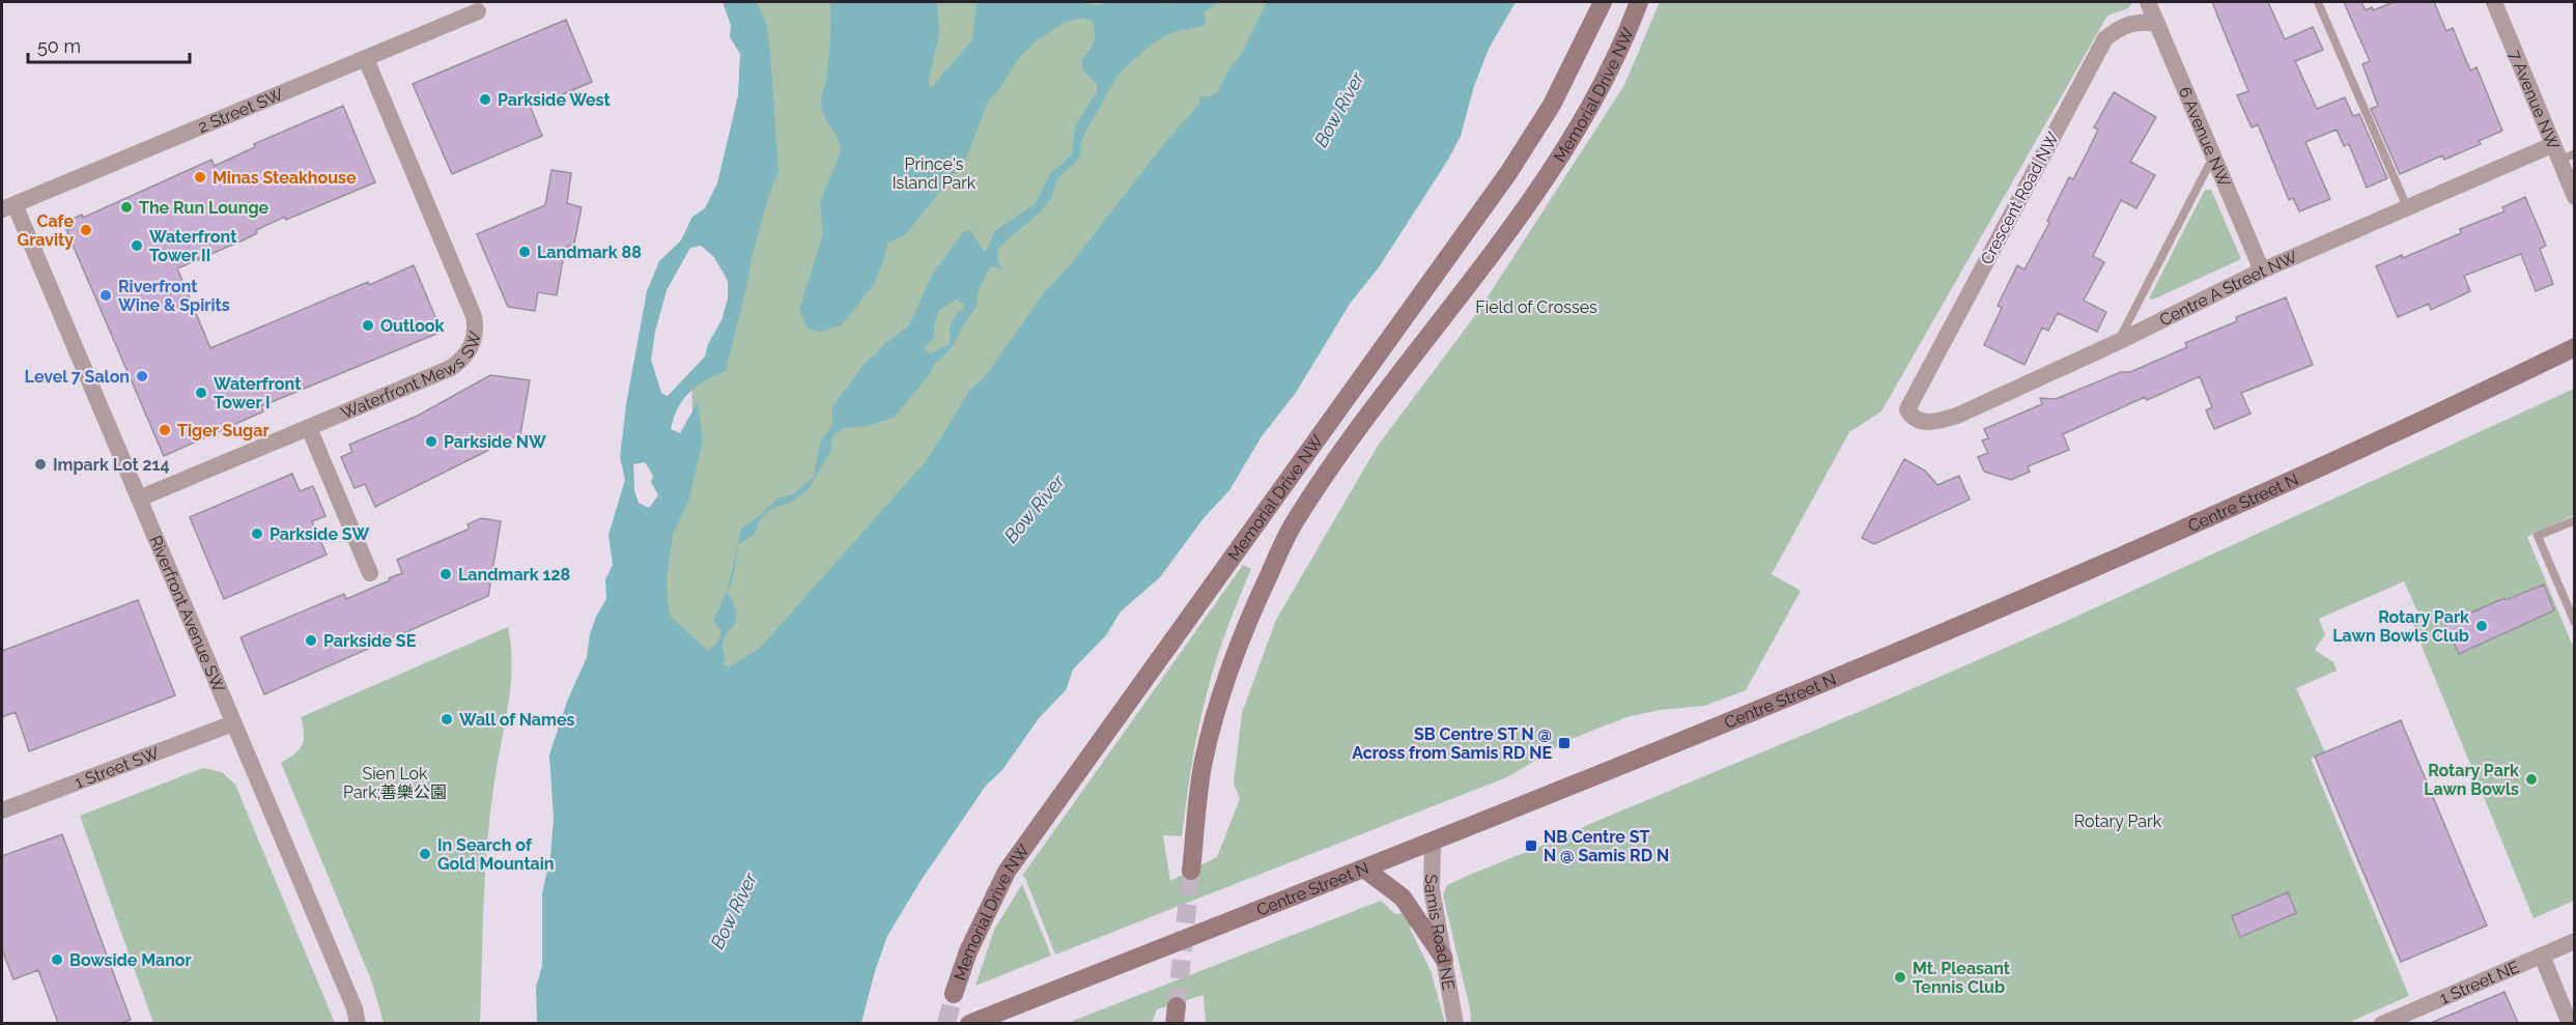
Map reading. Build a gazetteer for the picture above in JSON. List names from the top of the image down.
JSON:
{
  "streets": {
    "main road": ["Memorial Drive NW", "Centre Street N"],
    "street": [
      "7 Avenue NW",
      "2 Street SW",
      "6 Avenue NW",
      "Crescent Road NW",
      "Centre A Street NW",
      "Waterfront Mews SW",
      "Riverfront Avenue SW",
      "1 Street SW",
      "Samis Road NE",
      "1 Street NE"
    ]
  },
  "crossings": [
    ["7 Avenue NW", "Centre A Street NW"],
    ["2 Street SW", "Waterfront Mews SW"],
    ["2 Street SW", "Riverfront Avenue SW"],
    ["6 Avenue NW", "Crescent Road NW"],
    ["6 Avenue NW", "Centre A Street NW"],
    ["Crescent Road NW", "Centre A Street NW"],
    ["Waterfront Mews SW", "Riverfront Avenue SW"],
    ["Centre Street N", "Samis Road NE"],
    ["Riverfront Avenue SW", "1 Street SW"]
  ],
  "water": ["Bow River"],
  "parks": [
    "Prince's Island Park",
    "Field of Crosses",
    "Sien Lok Park;善樂公園",
    "Rotary Park"
  ],
  "places": {
    "other": [
      "Parkside West",
      "Minas Steakhouse",
      "The Run Lounge",
      "Cafe Gravity",
      "Waterfront Tower II",
      "Landmark 88",
      "Riverfront Wine & Spirits",
      "Outlook",
      "Level 7 Salon",
      "Waterfront Tower I",
      "Tiger Sugar",
      "Parkside NW",
      "Impark Lot 214",
      "Parkside SW",
      "Landmark 128",
      "Rotary Park Lawn Bowls Club",
      "Parkside SE",
      "Wall of Names",
      "Rotary Park Lawn Bowls",
      "In Search of Gold Mountain",
      "Bowside Manor",
      "Mt. Pleasant Tennis Club"
    ],
    "transit": ["SB Centre ST N @ Across from Samis RD NE", "NB Centre ST N @ Samis RD N"]
  },
  "scale_bar": "50 m"
}
